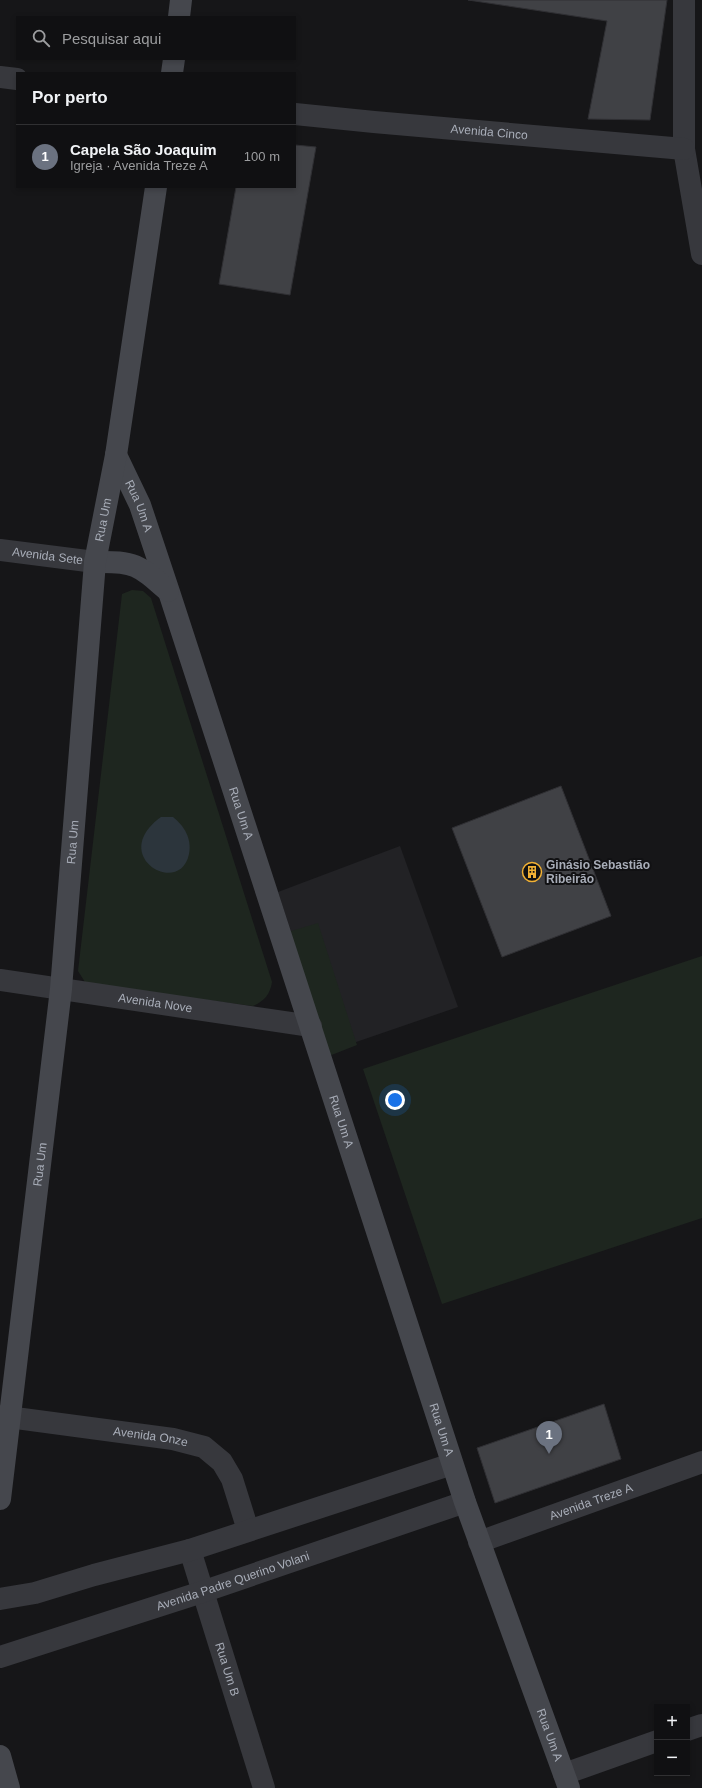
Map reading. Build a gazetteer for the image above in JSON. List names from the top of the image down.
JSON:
{
  "streets": {
    "street": [
      "Avenida Cinco",
      "Rua Um A",
      "Rua Um",
      "Avenida Sete",
      "Avenida Nove",
      "Avenida Onze",
      "Avenida Treze A",
      "Avenida Padre Querino Volani",
      "Rua Um B"
    ]
  },
  "crossings": [
    ["Rua Um A", "Rua Um"],
    ["Rua Um A", "Avenida Nove"],
    ["Rua Um A", "Avenida Treze A"],
    ["Rua Um A", "Avenida Padre Querino Volani"],
    ["Rua Um", "Avenida Sete"],
    ["Rua Um", "Avenida Nove"],
    ["Rua Um", "Avenida Onze"],
    ["Avenida Padre Querino Volani", "Rua Um B"]
  ],
  "places": {
    "building": ["Ginásio Sebastião Ribeirão"]
  },
  "page": {
    "search": "Pesquisar aqui",
    "heading": "Por perto",
    "list": [
      {
        "mark": "1",
        "name": "Capela São Joaquim",
        "note": "Igreja · Avenida Treze A",
        "value": "100 m"
      }
    ],
    "pins": "1",
    "map_buttons": ["+", "−"]
  }
}
